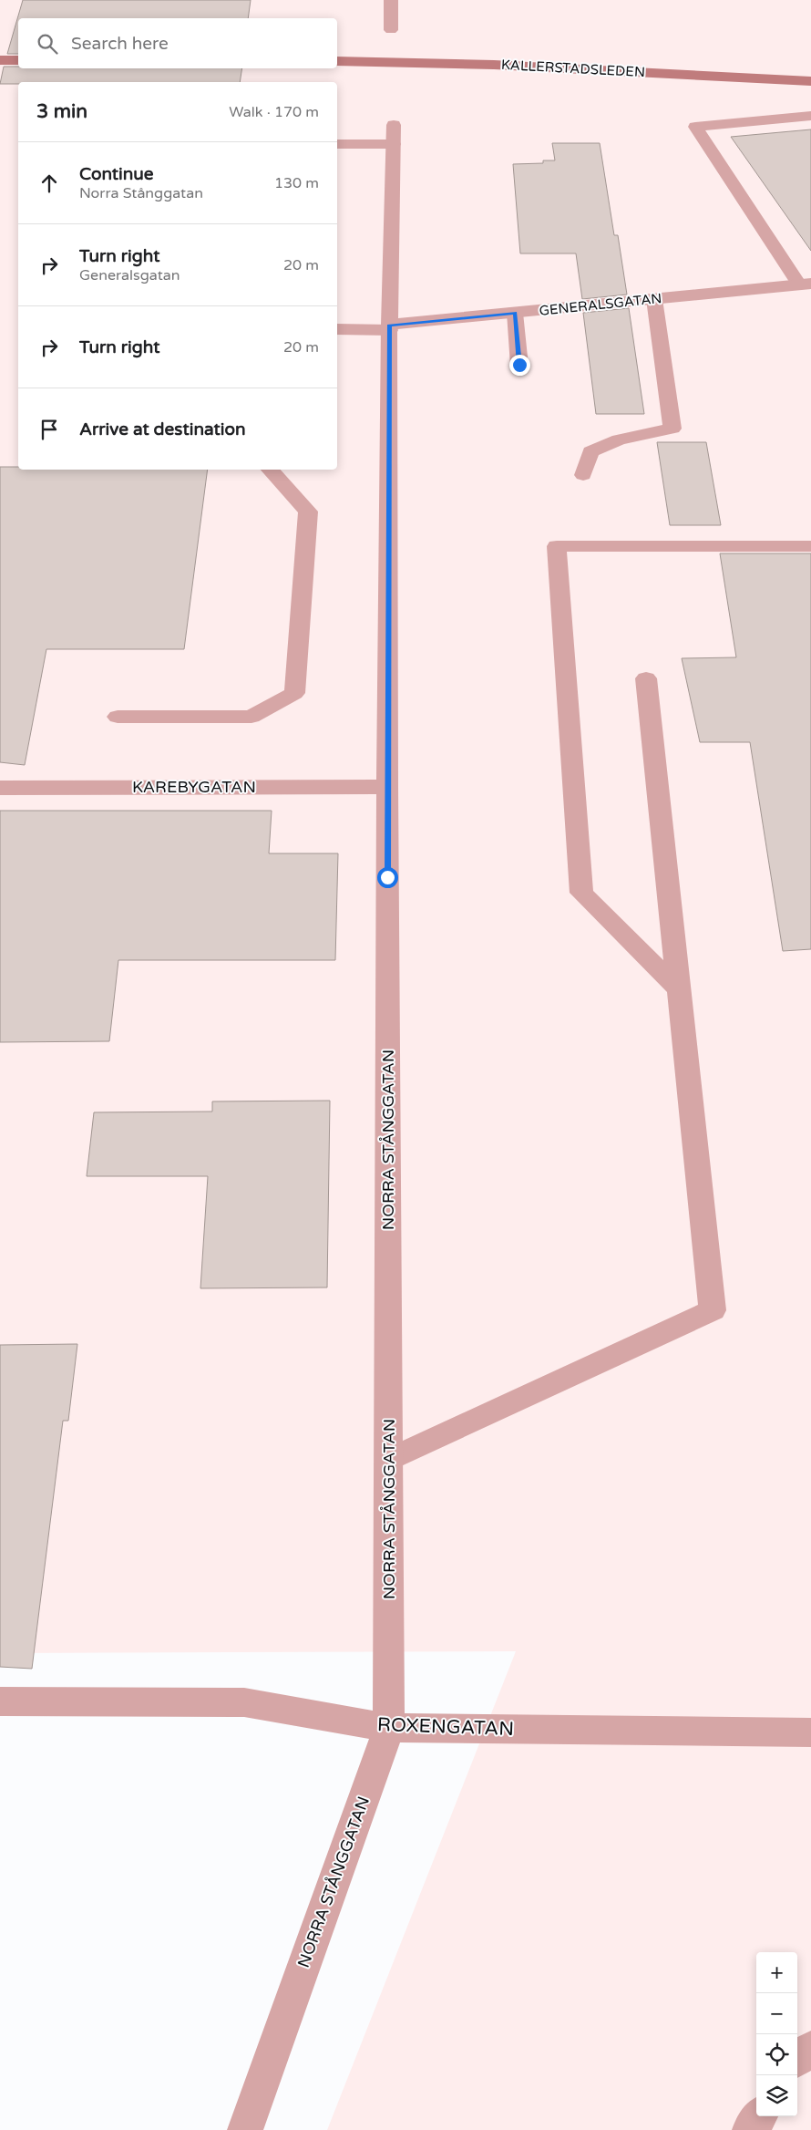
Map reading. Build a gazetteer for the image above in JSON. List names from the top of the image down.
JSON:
{
  "streets": {
    "main road": ["KALLERSTADSLEDEN"],
    "street": [
      "GENERALSGATAN",
      "KAREBYGATAN",
      "NORRA STÅNGGATAN",
      "ROXENGATAN"
    ]
  },
  "crossings": [
    ["GENERALSGATAN", "NORRA STÅNGGATAN"],
    ["KAREBYGATAN", "NORRA STÅNGGATAN"],
    ["NORRA STÅNGGATAN", "ROXENGATAN"]
  ],
  "page": {
    "search": "Search here",
    "heading": ["3 min", "Walk · 170 m"],
    "list": [
      ["Continue", "Norra Stånggatan", "130 m"],
      ["Turn right", "Generalsgatan", "20 m"],
      ["Turn right", "20 m"],
      "Arrive at destination"
    ],
    "map_buttons": ["+", "−"]
  }
}
